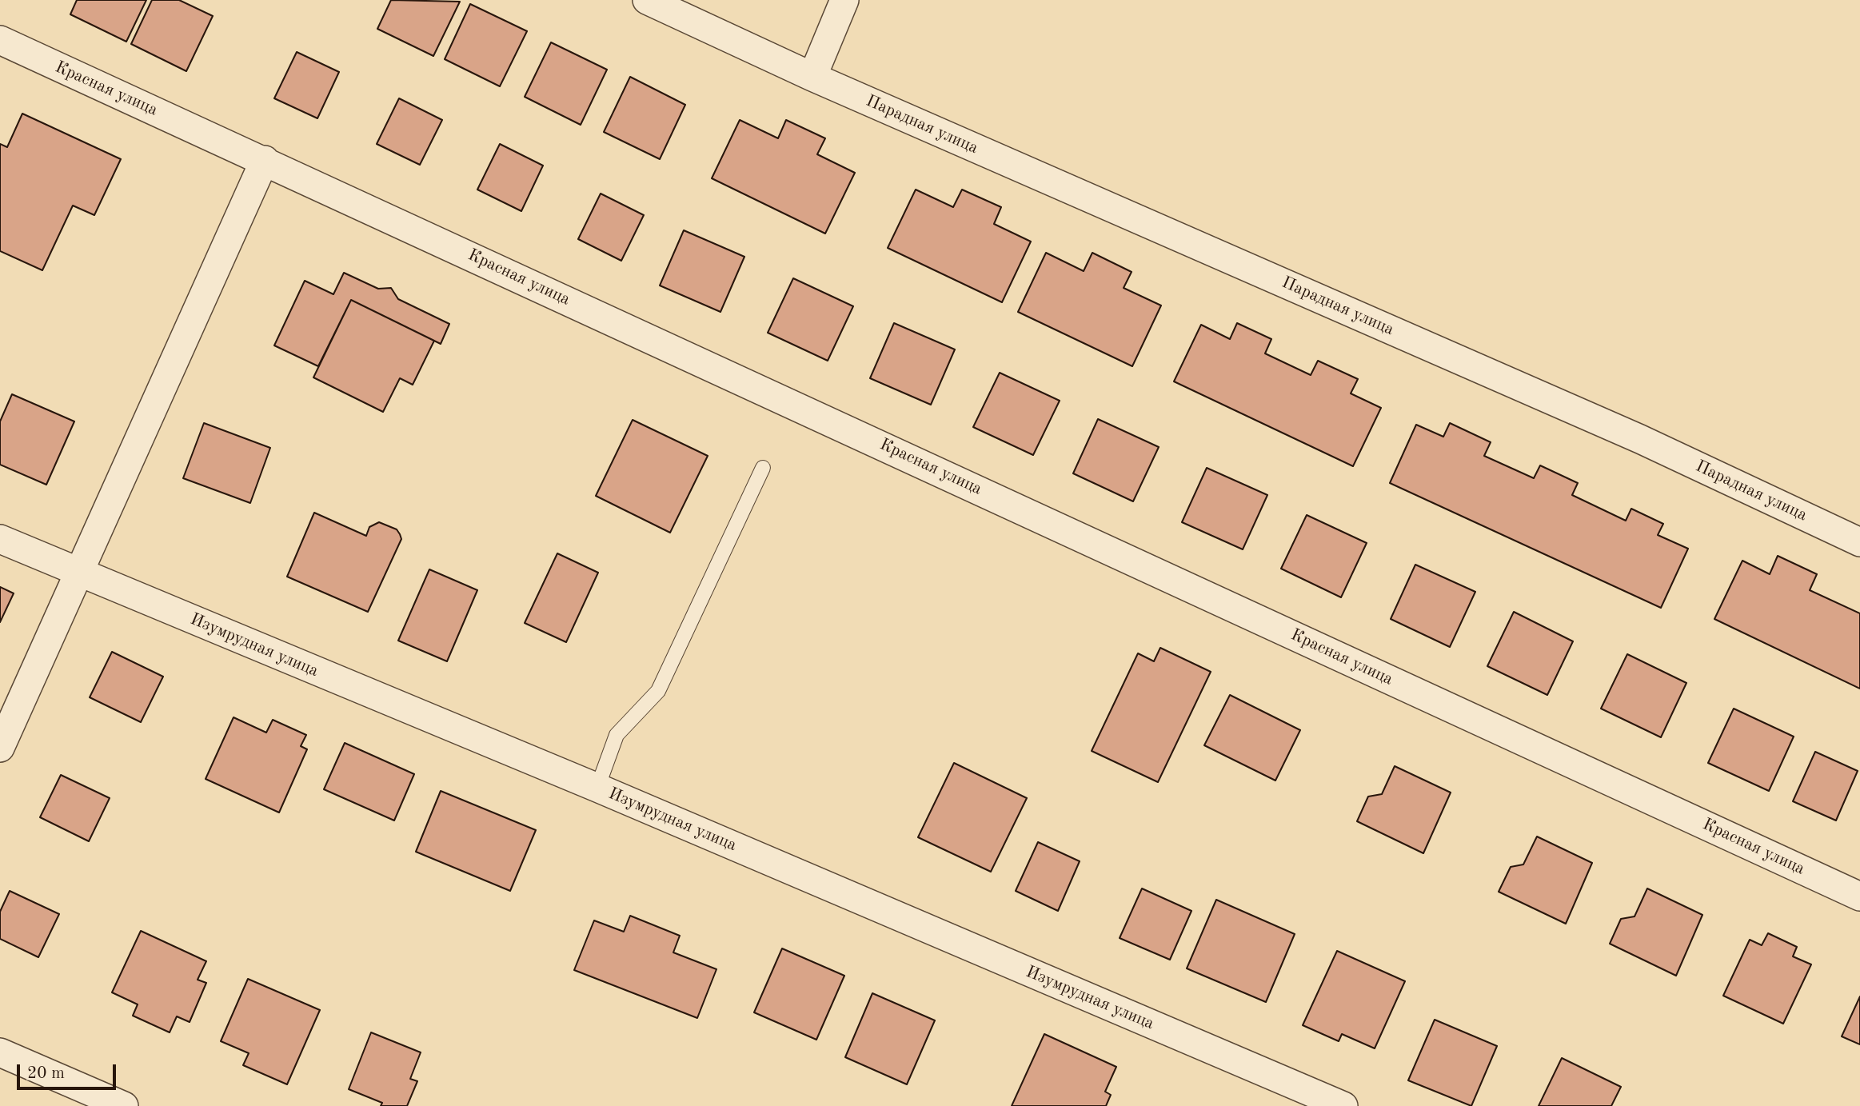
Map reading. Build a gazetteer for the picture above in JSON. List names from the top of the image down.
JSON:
{
  "streets": {
    "street": ["Красная улица", "Парадная улица", "Изумрудная улица"]
  },
  "scale_bar": "20 m"
}
